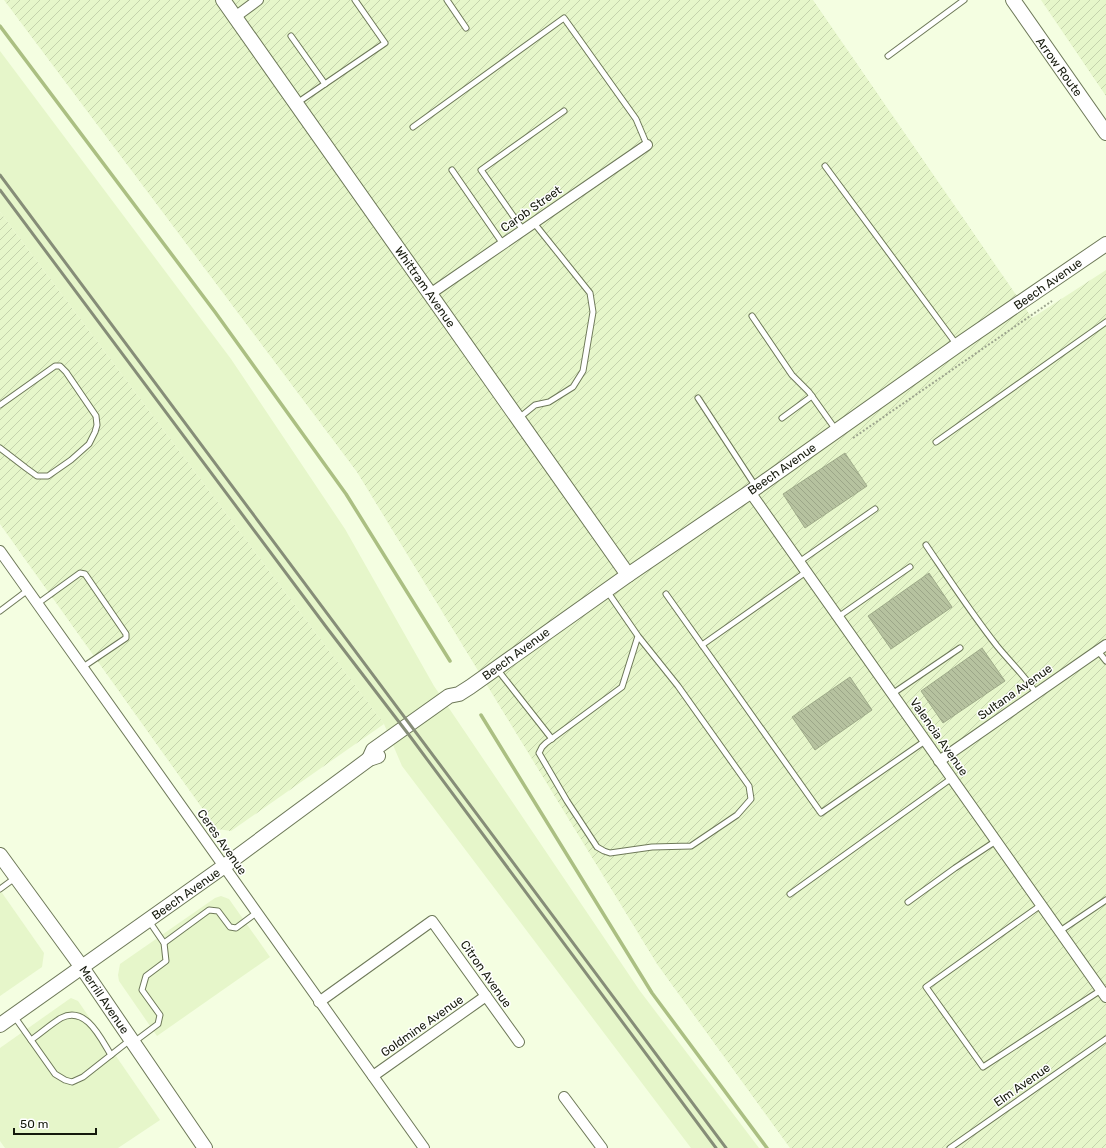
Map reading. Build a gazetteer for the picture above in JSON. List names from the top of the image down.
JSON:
{
  "streets": {
    "main road": [
      "Arrow Route",
      "Beech Avenue",
      "Whittram Avenue",
      "Merrill Avenue"
    ],
    "street": [
      "Carob Street",
      "Sultana Avenue",
      "Valencia Avenue",
      "Ceres Avenue",
      "Citron Avenue",
      "Goldmine Avenue"
    ],
    "lane": ["Elm Avenue"]
  },
  "crossings": [
    ["Carob Street", "Whittram Avenue"],
    ["Beech Avenue", "Whittram Avenue"],
    ["Beech Avenue", "Valencia Avenue"],
    ["Beech Avenue", "Ceres Avenue"],
    ["Beech Avenue", "Merrill Avenue"],
    ["Sultana Avenue", "Valencia Avenue"],
    ["Ceres Avenue", "Citron Avenue"],
    ["Ceres Avenue", "Goldmine Avenue"],
    ["Citron Avenue", "Goldmine Avenue"]
  ],
  "scale_bar": "50 m"
}
